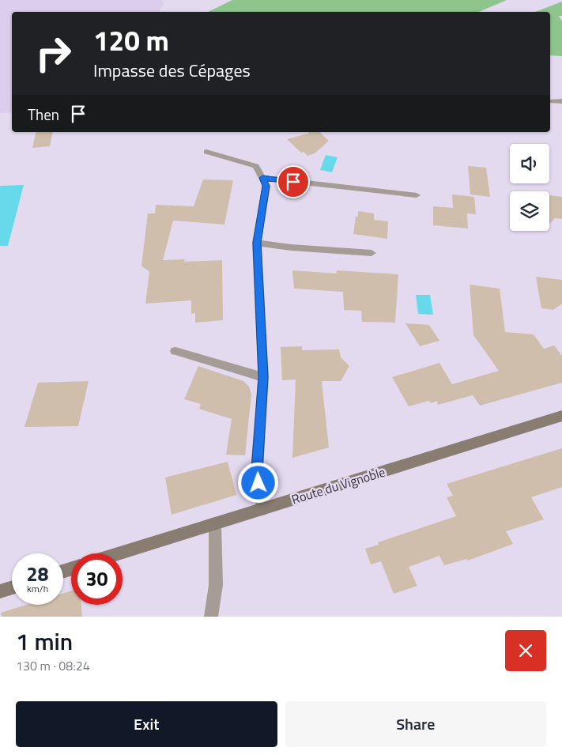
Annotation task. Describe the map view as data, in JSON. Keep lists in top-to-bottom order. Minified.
{"streets":{"street":["Route du Vignoble"]},"page":{"turn":["120 m","Impasse des Cépages"],"then":"Then","speed":"28 km/h","limit":"30","heading":["1 min","130 m · 08:24"],"buttons":["Exit","Share"]}}
